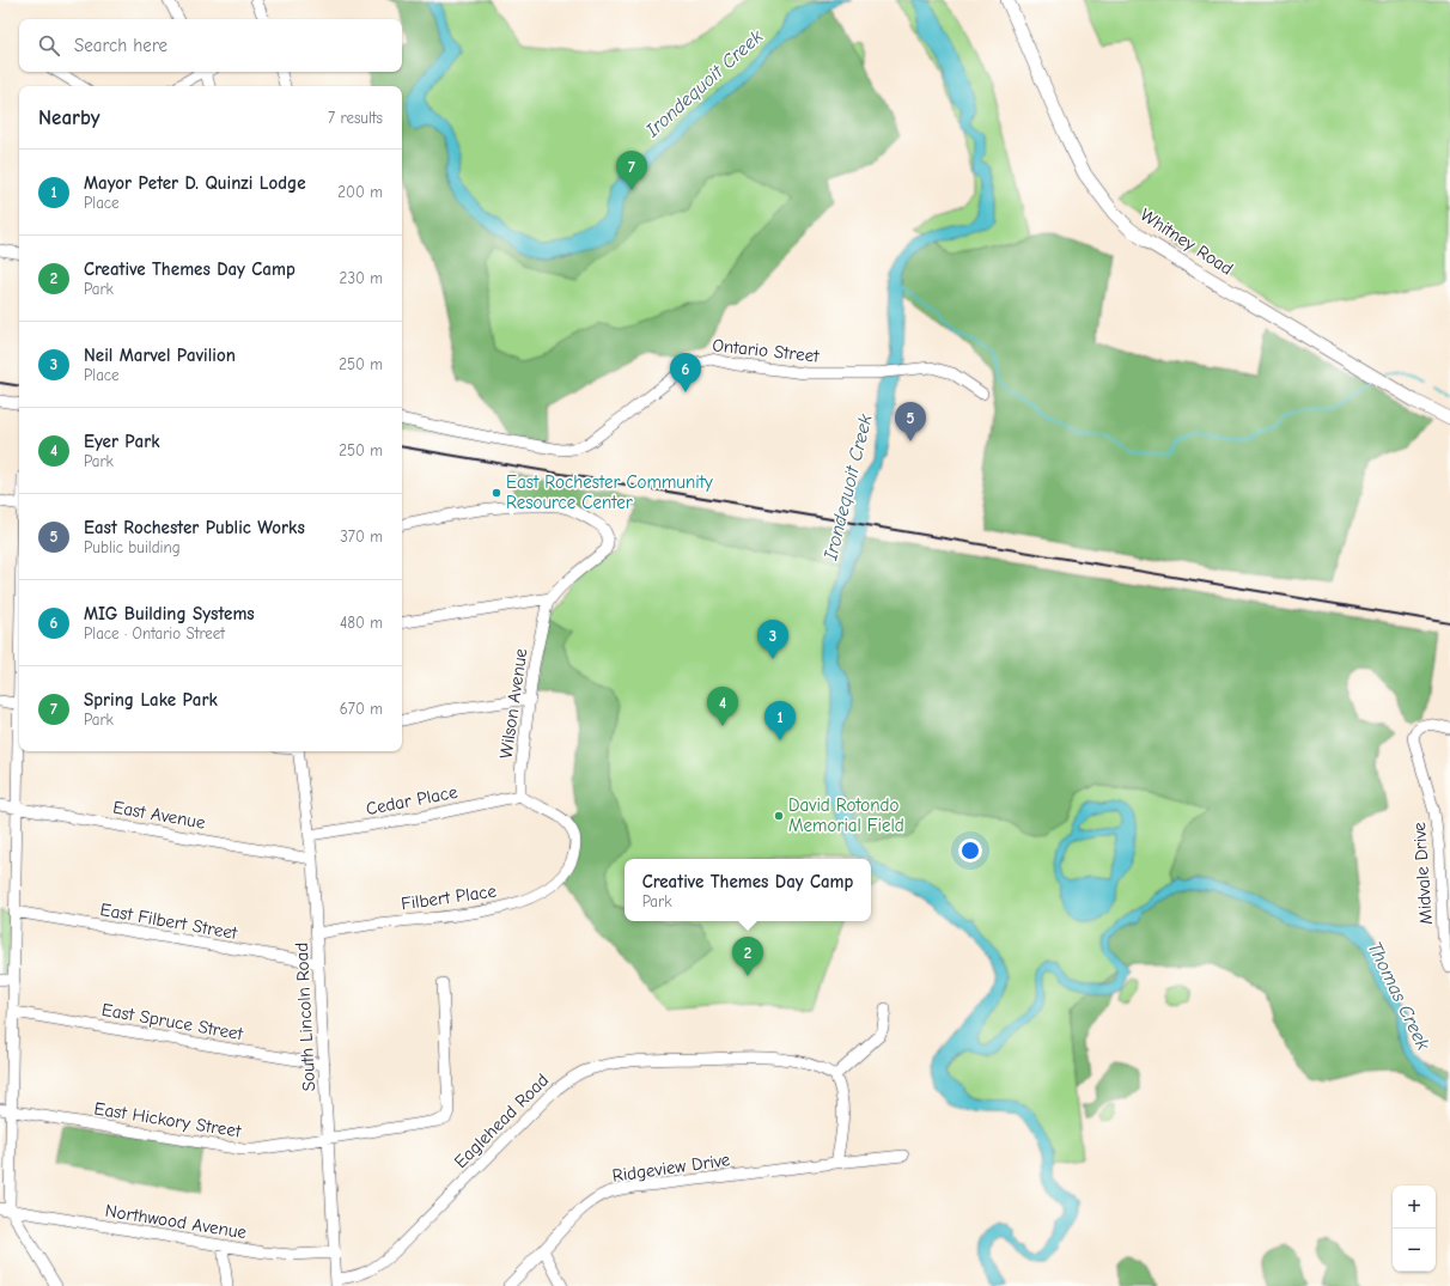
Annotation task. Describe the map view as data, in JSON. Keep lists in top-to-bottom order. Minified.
{"streets":{"main road":["Whitney Road"],"street":["Ontario Street","Wilson Avenue","Cedar Place","East Avenue","Midvale Drive","Filbert Place","East Filbert Street","South Lincoln Road","East Spruce Street","East Hickory Street","Eaglehead Road","Ridgeview Drive","Northwood Avenue"]},"crossings":[["Wilson Avenue","Cedar Place"],["Wilson Avenue","Filbert Place"],["Cedar Place","Filbert Place"],["Cedar Place","South Lincoln Road"],["East Avenue","South Lincoln Road"],["Filbert Place","South Lincoln Road"],["East Filbert Street","South Lincoln Road"],["South Lincoln Road","East Spruce Street"],["South Lincoln Road","East Hickory Street"],["South Lincoln Road","Eaglehead Road"],["South Lincoln Road","Northwood Avenue"]],"water":["Irondequoit Creek","Thomas Creek"],"places":["East Rochester Community Resource Center","David Rotondo Memorial Field"],"page":{"search":"Search here","heading":["Nearby","7 results"],"list":[{"mark":"1","name":"Mayor Peter D. Quinzi Lodge","note":"Place","value":"200 m"},{"mark":"2","name":"Creative Themes Day Camp","note":"Park","value":"230 m"},{"mark":"3","name":"Neil Marvel Pavilion","note":"Place","value":"250 m"},{"mark":"4","name":"Eyer Park","note":"Park","value":"250 m"},{"mark":"5","name":"East Rochester Public Works","note":"Public building","value":"370 m"},{"mark":"6","name":"MIG Building Systems","note":"Place · Ontario Street","value":"480 m"},{"mark":"7","name":"Spring Lake Park","note":"Park","value":"670 m"}],"pins":["7","6","5","3","4","1","2"],"popup":["Creative Themes Day Camp","Park"],"map_buttons":["+","−"]}}
